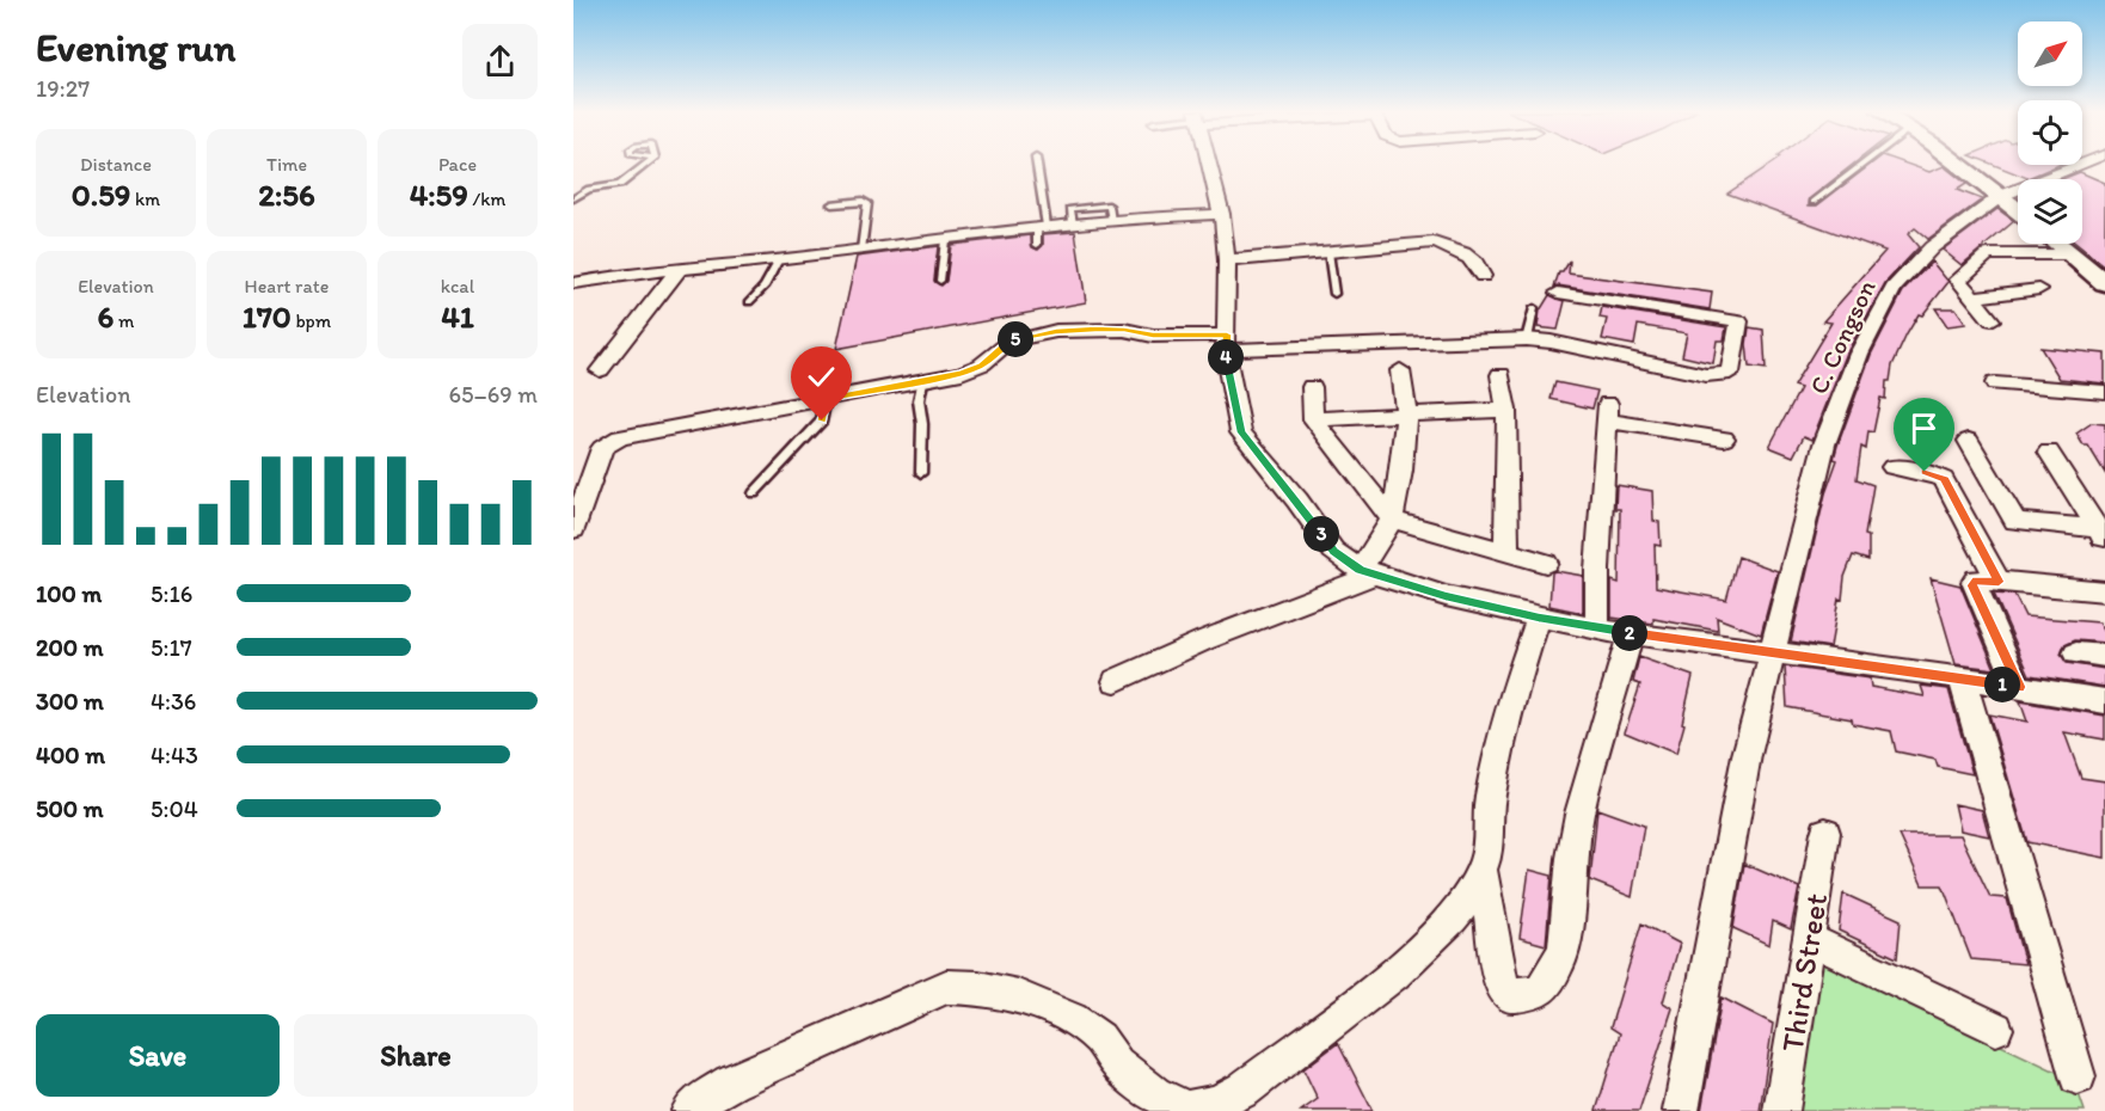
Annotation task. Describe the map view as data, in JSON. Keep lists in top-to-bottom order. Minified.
{"streets":{"street":["C. Congson","Third Street"]},"north":"top right","page":{"heading":["Evening run","19:27"],"stats":[["Distance","0.59 km"],["Time","2:56"],["Pace","4:59 /km"],["Elevation","6 m"],["Heart rate","170 bpm"],["kcal","41"]],"pins":["5","4","3","2","1"],"chart":["Elevation","65–69 m"],"list":[{"name":"100 m","note":"5:16"},{"name":"200 m","note":"5:17"},{"name":"300 m","note":"4:36"},{"name":"400 m","note":"4:43"},{"name":"500 m","note":"5:04"}],"buttons":["Save","Share"]}}
